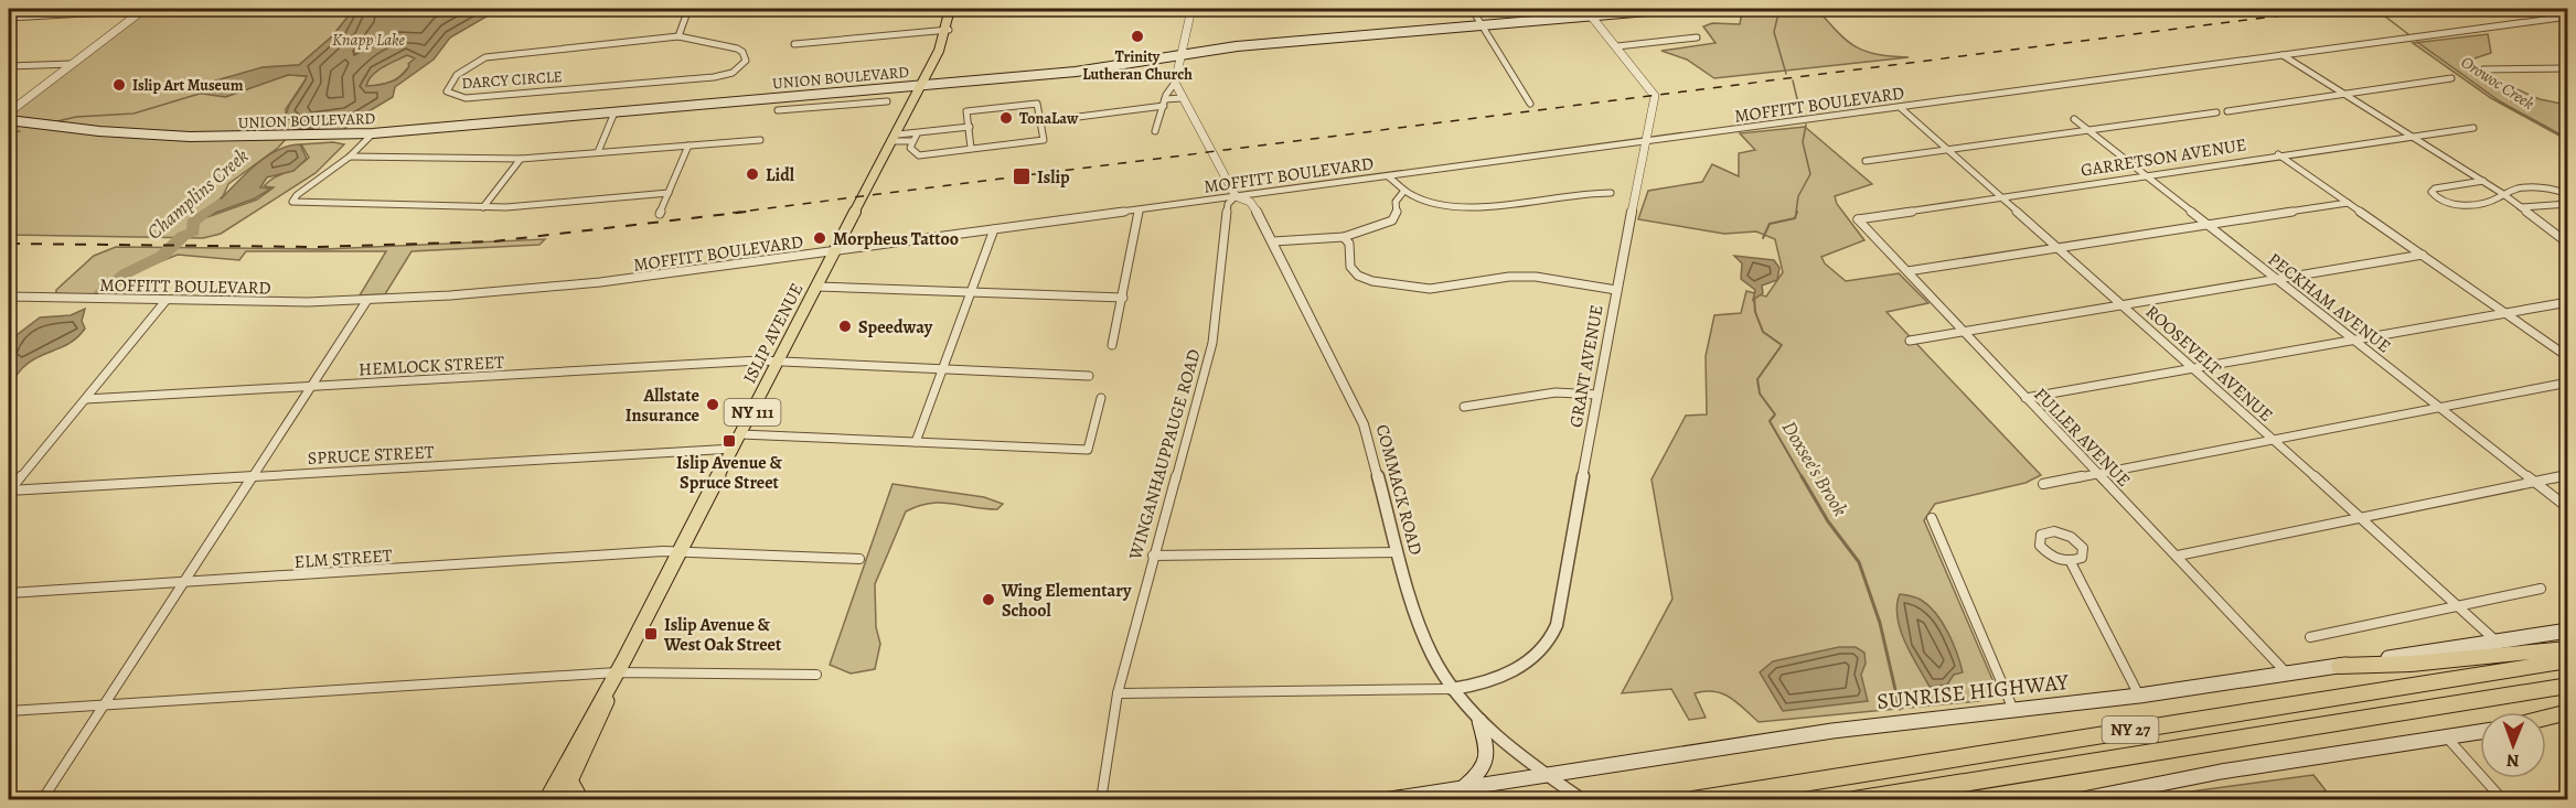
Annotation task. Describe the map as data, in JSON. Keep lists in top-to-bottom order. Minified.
{"streets":{"highway":["NY 27"],"main road":["UNION BOULEVARD","ISLIP AVENUE","NY 111","SUNRISE HIGHWAY"],"street":["DARCY CIRCLE","MOFFITT BOULEVARD","GARRETSON AVENUE","PECKHAM AVENUE","ROOSEVELT AVENUE","HEMLOCK STREET","GRANT AVENUE","FULLER AVENUE","SPRUCE STREET","WINGANHAUPPAUGE ROAD","COMMACK ROAD","ELM STREET"]},"crossings":[["UNION BOULEVARD","ISLIP AVENUE"],["UNION BOULEVARD","GRANT AVENUE"],["MOFFITT BOULEVARD","ISLIP AVENUE"],["MOFFITT BOULEVARD","ROOSEVELT AVENUE"],["MOFFITT BOULEVARD","GRANT AVENUE"],["MOFFITT BOULEVARD","WINGANHAUPPAUGE ROAD"],["MOFFITT BOULEVARD","COMMACK ROAD"],["GARRETSON AVENUE","PECKHAM AVENUE"],["GARRETSON AVENUE","ROOSEVELT AVENUE"],["GARRETSON AVENUE","FULLER AVENUE"],["ISLIP AVENUE","HEMLOCK STREET"],["ISLIP AVENUE","SPRUCE STREET"],["ISLIP AVENUE","ELM STREET"],["ROOSEVELT AVENUE","SUNRISE HIGHWAY"],["GRANT AVENUE","COMMACK ROAD"],["FULLER AVENUE","SUNRISE HIGHWAY"],["WINGANHAUPPAUGE ROAD","COMMACK ROAD"],["COMMACK ROAD","SUNRISE HIGHWAY"]],"water":["Knapp Lake","Orowoc Creek","Champlins Creek","Doxsee's Brook"],"places":{"other":["Trinity Lutheran Church","Islip Art Museum","TonaLaw","Lidl","Morpheus Tattoo","Speedway","Allstate Insurance","Wing Elementary School"],"transit":["Islip","Islip Avenue & Spruce Street","Islip Avenue & West Oak Street"]},"north":"bottom"}
